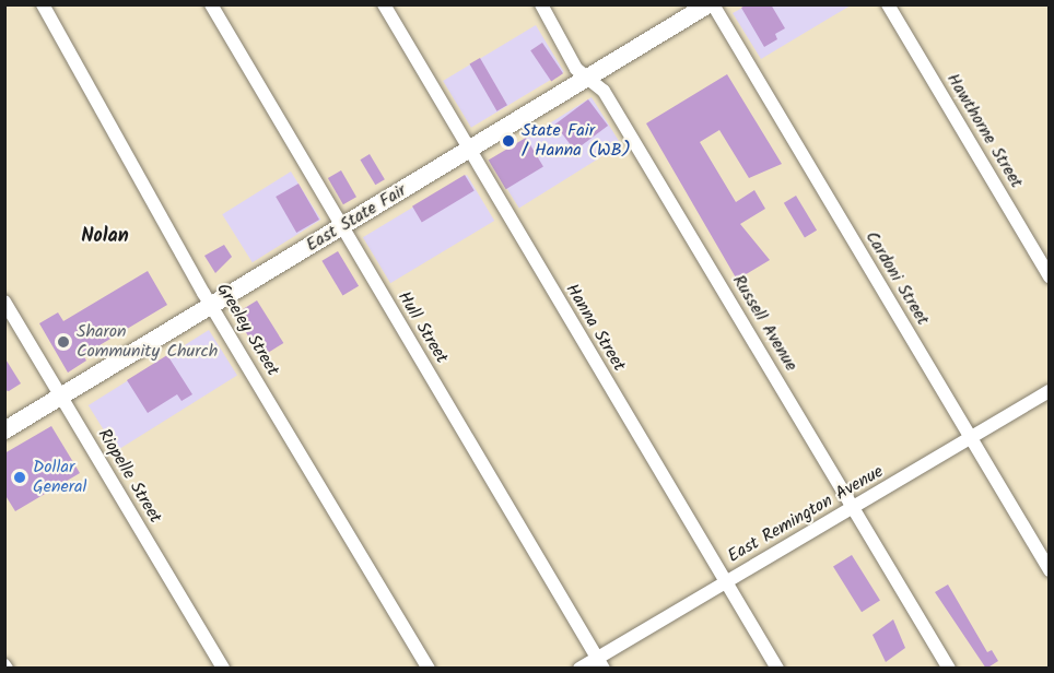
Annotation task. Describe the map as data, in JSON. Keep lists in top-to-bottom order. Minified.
{"streets":{"street":["Hawthorne Street","East State Fair","Cardoni Street","Russell Avenue","Hull Street","Hanna Street","Greeley Street","Riopelle Street","East Remington Avenue"]},"crossings":[["East State Fair","Cardoni Street"],["East State Fair","Russell Avenue"],["East State Fair","Hull Street"],["East State Fair","Hanna Street"],["East State Fair","Greeley Street"],["East State Fair","Riopelle Street"],["Cardoni Street","East Remington Avenue"],["Russell Avenue","East Remington Avenue"],["Hull Street","East Remington Avenue"],["Hanna Street","East Remington Avenue"]],"districts":["Nolan"],"places":["State Fair / Hanna (WB)","Sharon Community Church","Dollar General"]}
